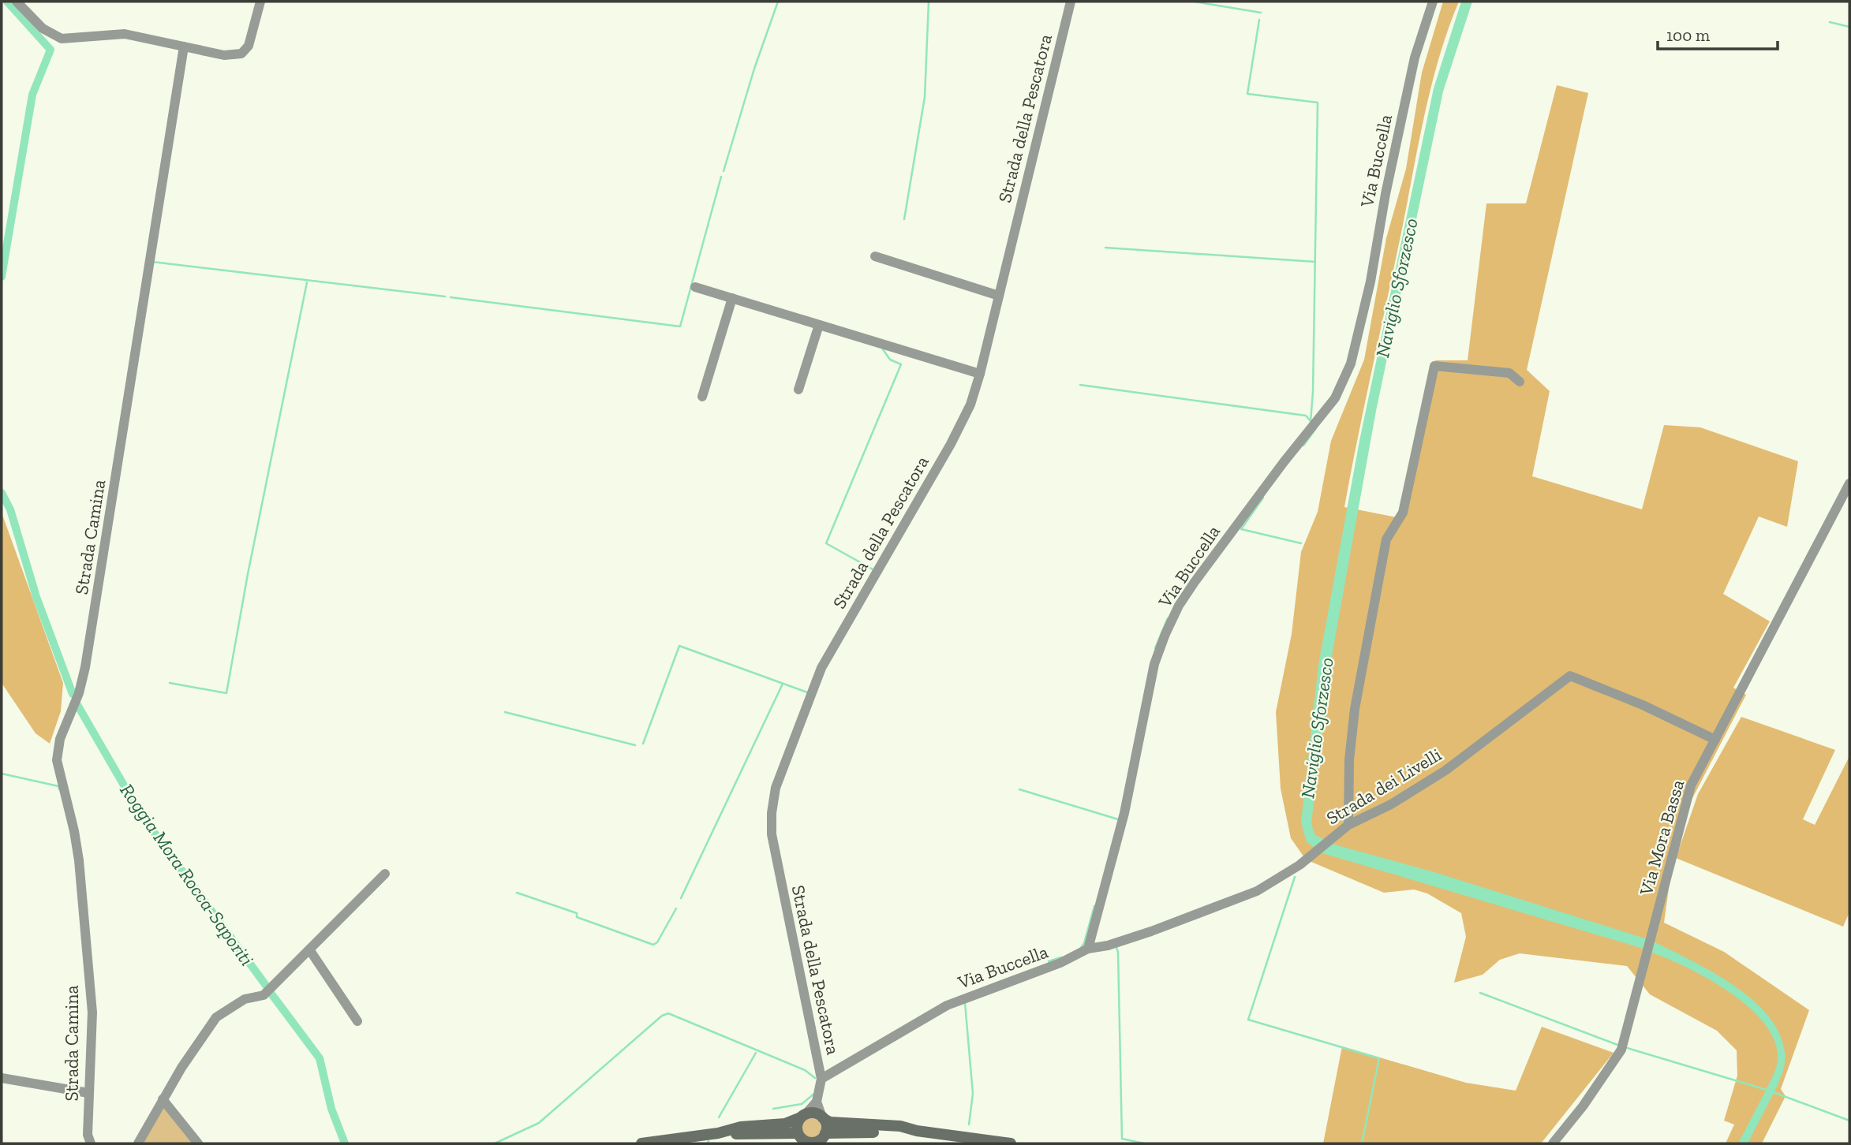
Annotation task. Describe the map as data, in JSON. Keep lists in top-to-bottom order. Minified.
{"streets":{"street":["Strada della Pescatora","Via Buccella","Strada Camina","Strada dei Livelli","Via Mora Bassa"]},"crossings":[["Strada della Pescatora","Via Buccella"],["Via Buccella","Strada dei Livelli"],["Strada dei Livelli","Via Mora Bassa"]],"water":["Naviglio Sforzesco","Roggia Mora Rocca-Saporiti"],"scale_bar":"100 m"}
